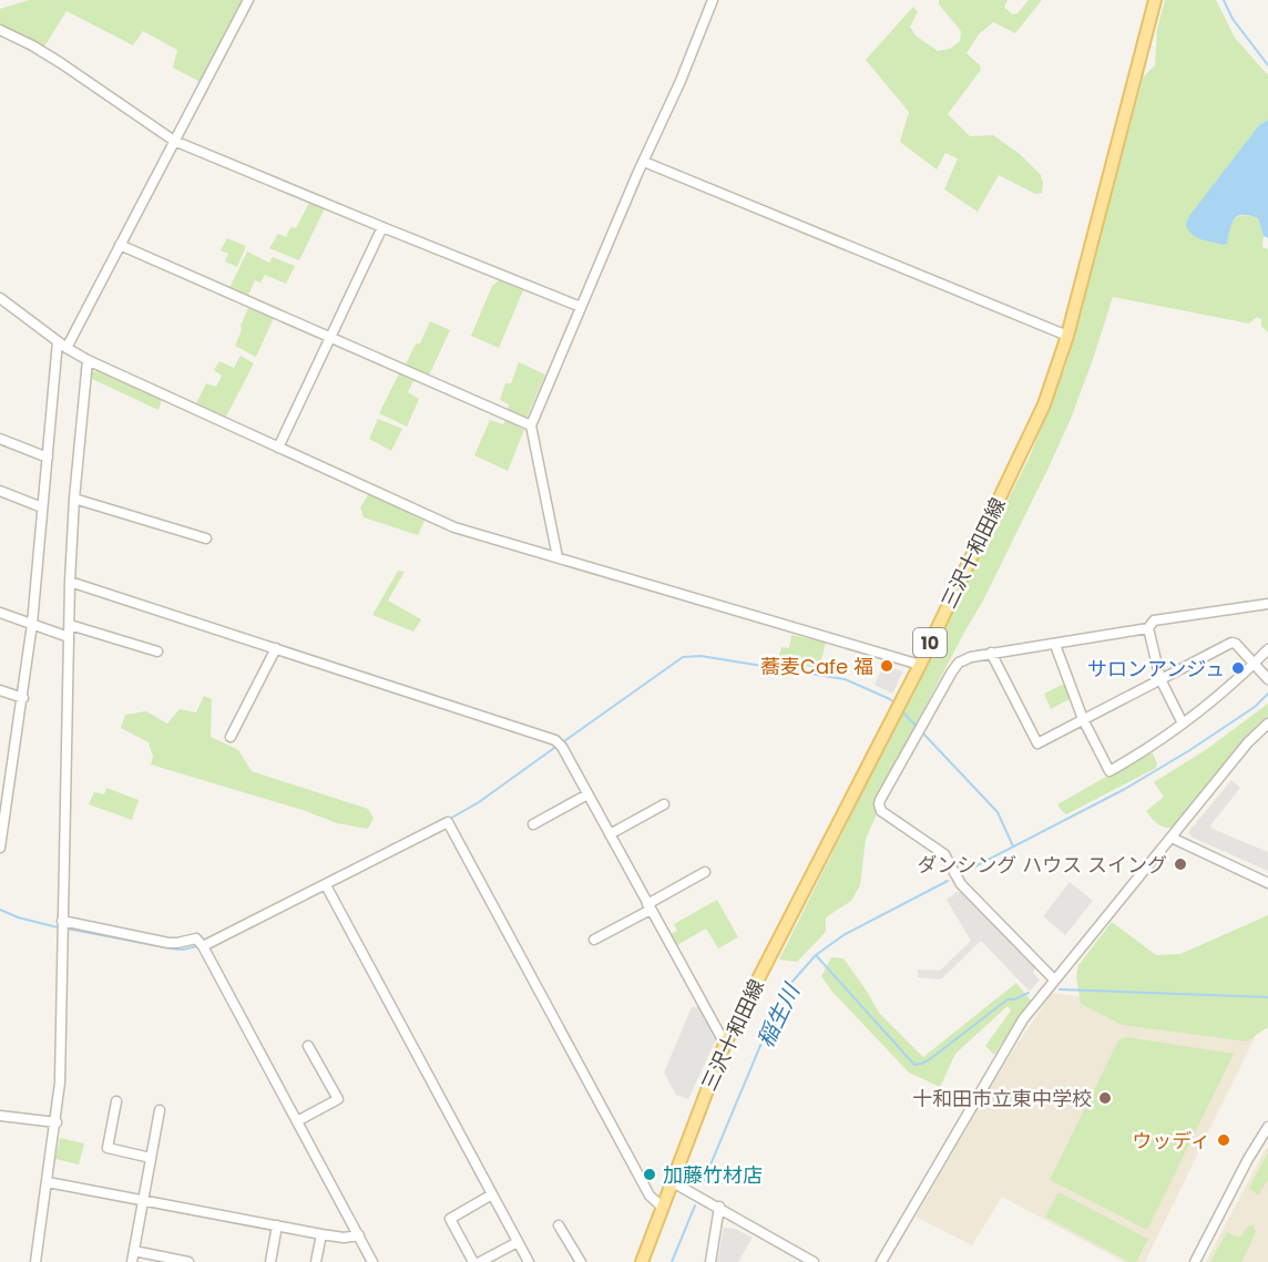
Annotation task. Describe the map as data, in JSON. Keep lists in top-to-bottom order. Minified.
{"streets":{"main road":["三沢十和田線","10"]},"water":["稲生川"],"places":["蕎麦Cafe 福","サロンアンジュ","ダンシング ハウス スイング","十和田市立東中学校","ウッディ","加藤竹材店"]}
